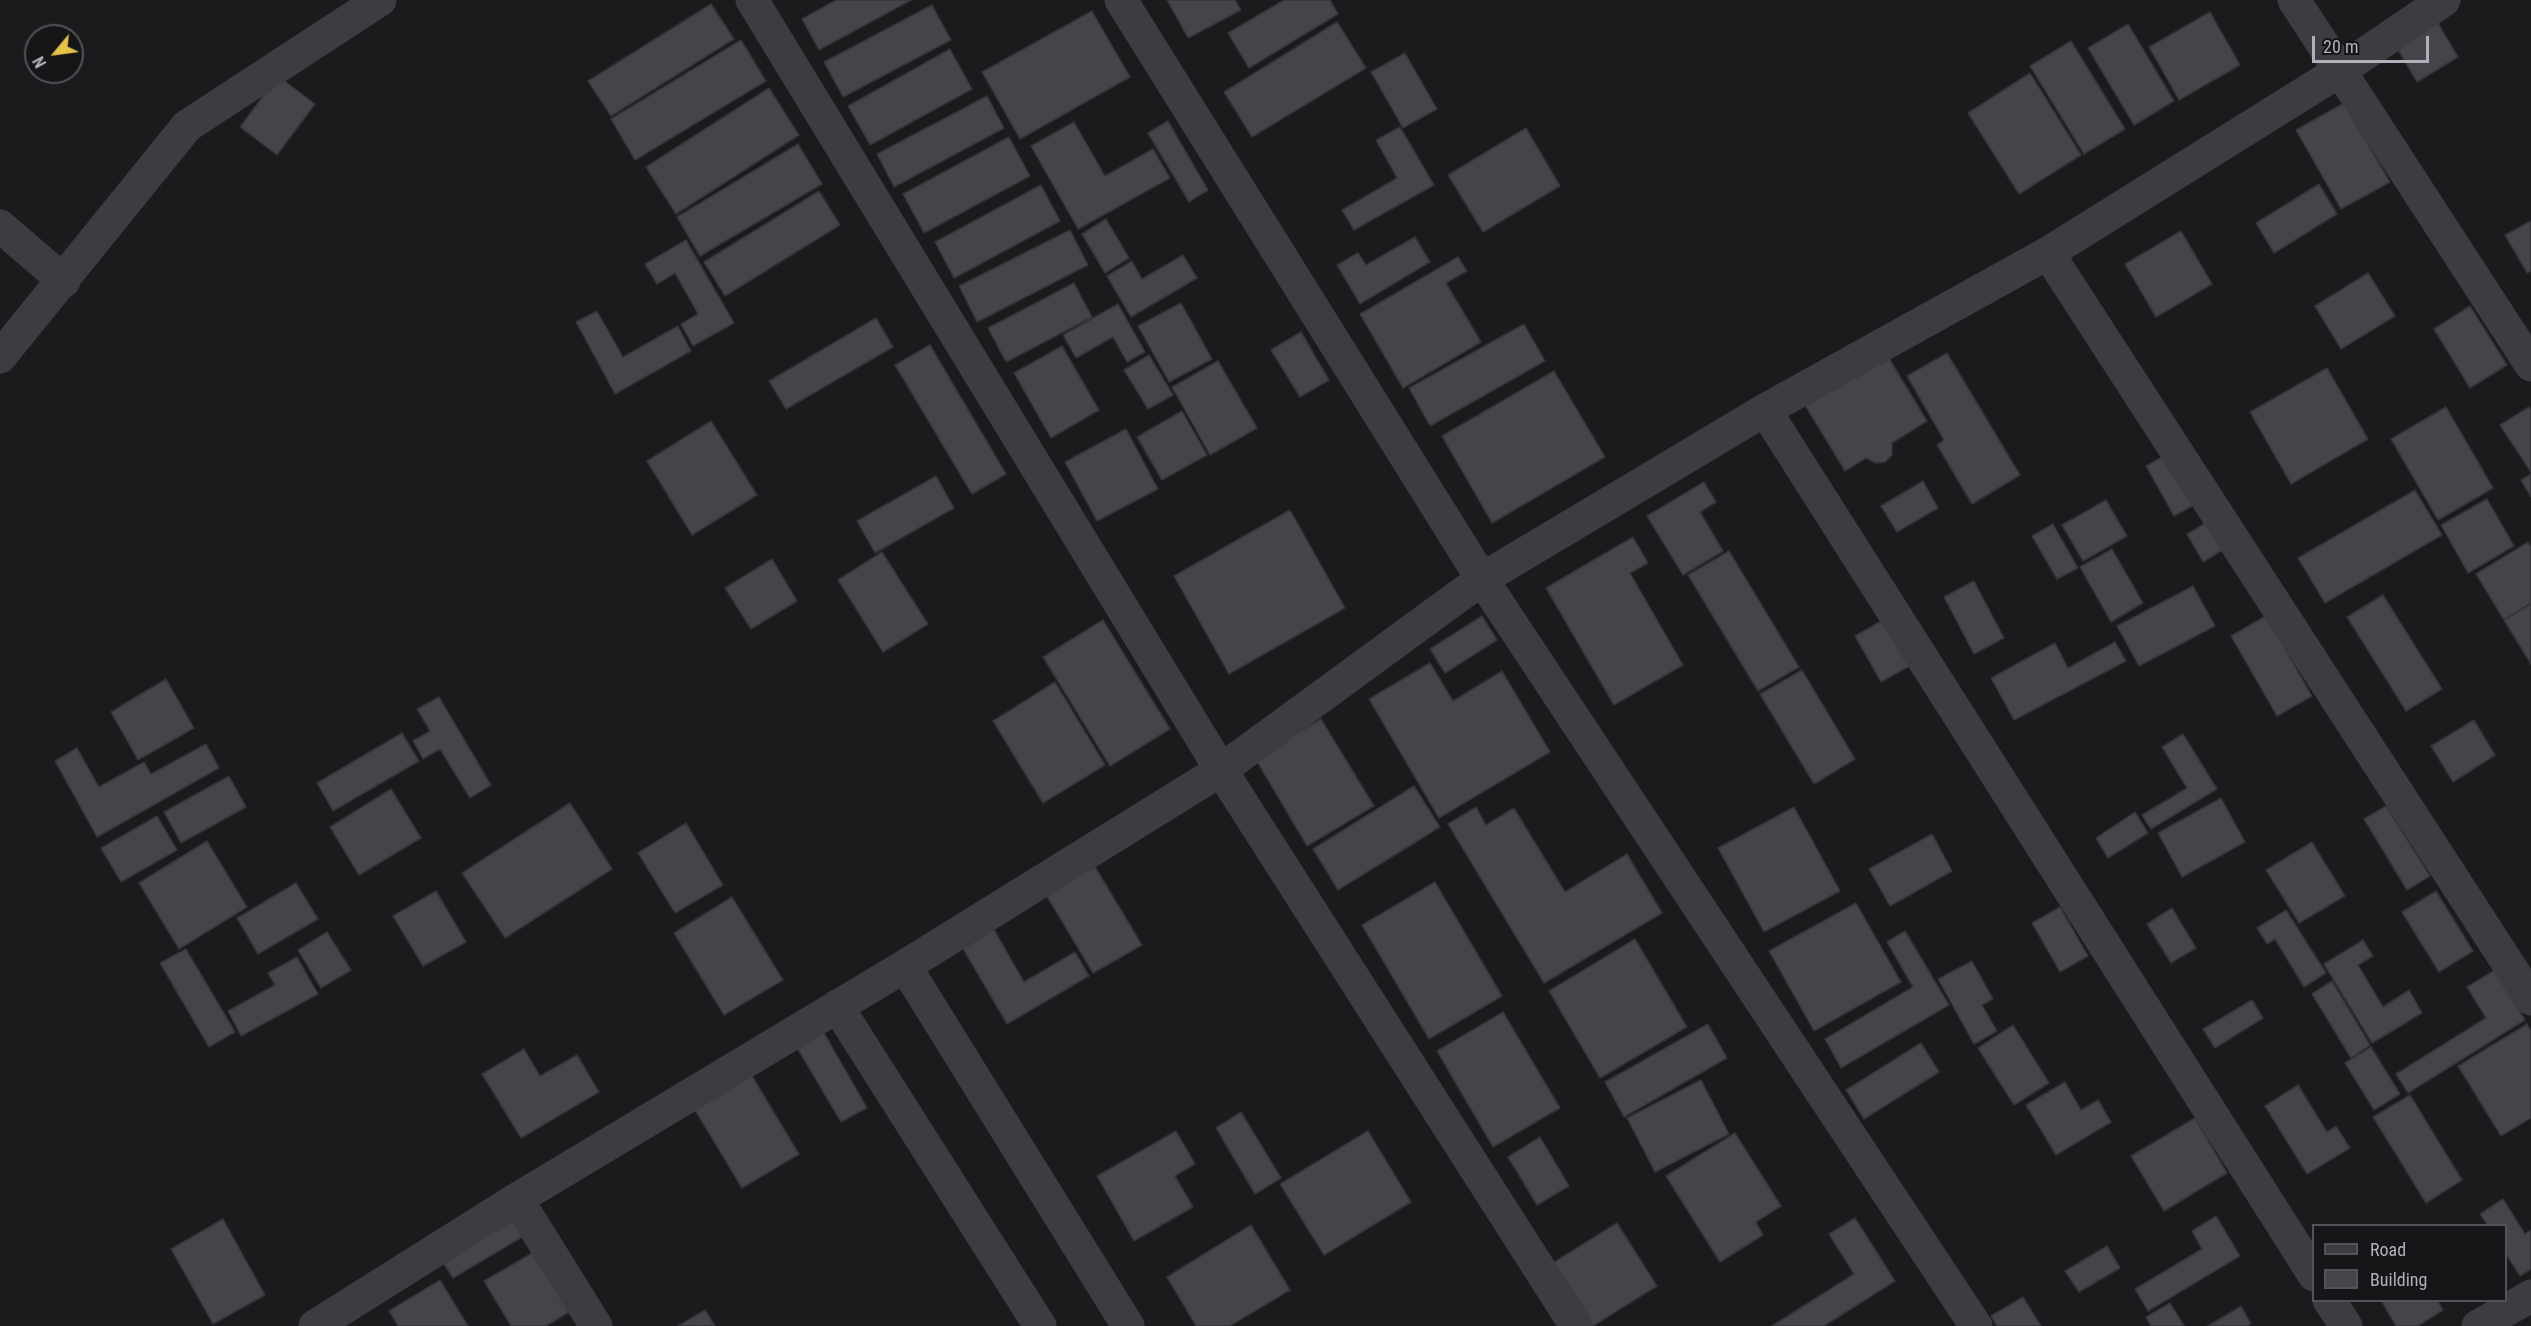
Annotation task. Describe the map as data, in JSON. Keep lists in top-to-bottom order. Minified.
{"legend":["Road","Building"],"scale_bar":"20 m","north":"bottom left"}
